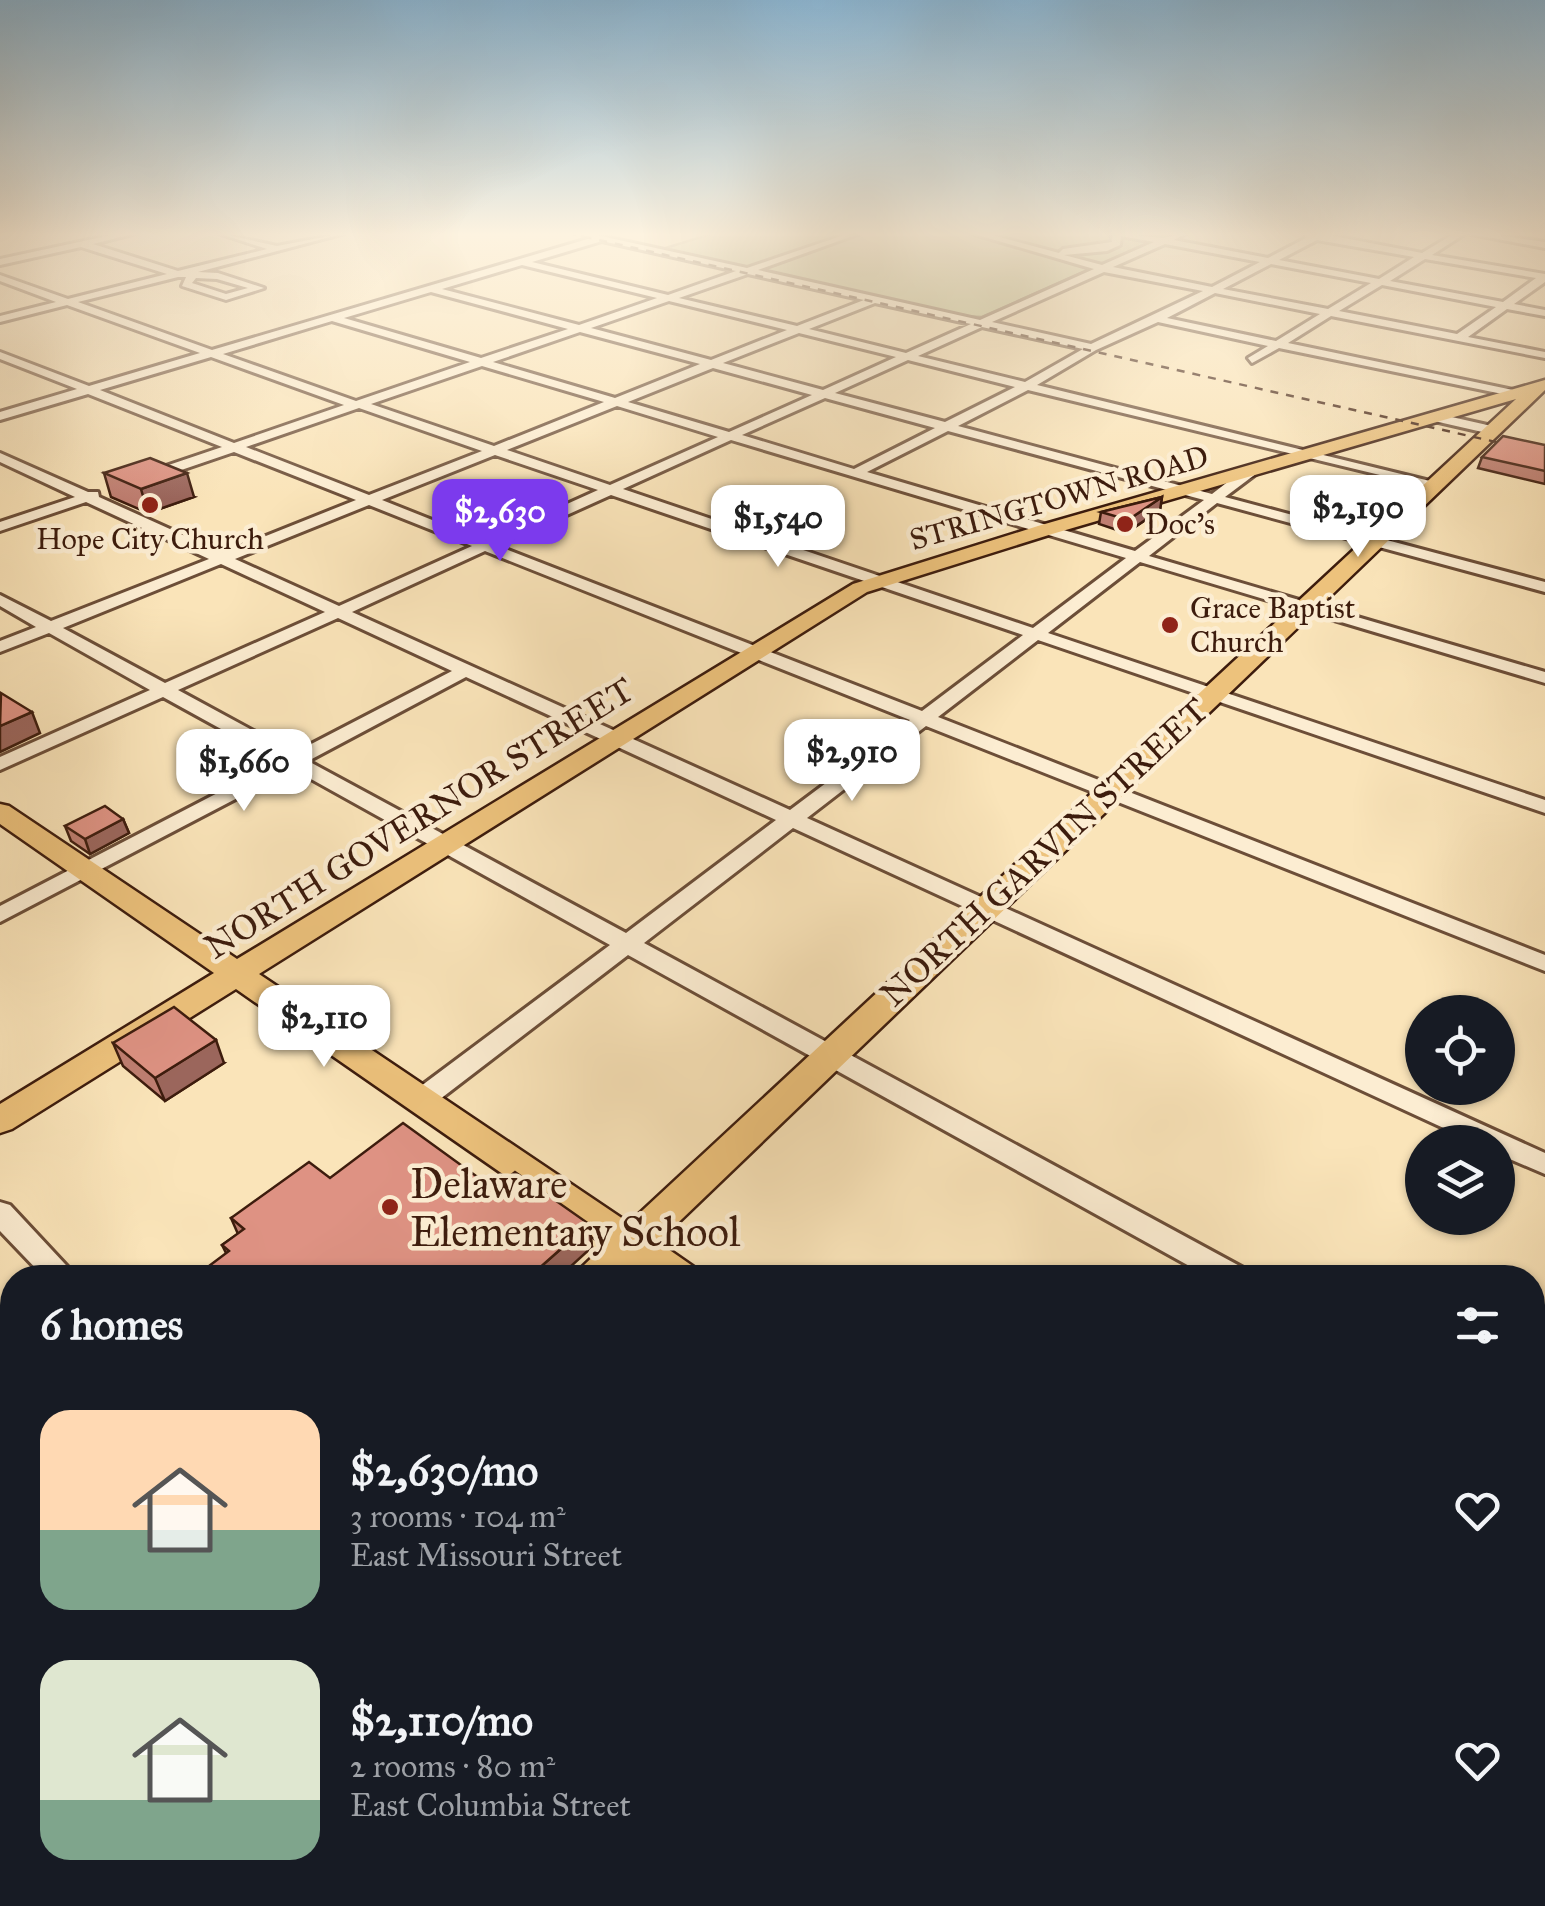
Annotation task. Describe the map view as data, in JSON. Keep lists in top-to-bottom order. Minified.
{"streets":{"main road":["STRINGTOWN ROAD","NORTH GOVERNOR STREET","NORTH GARVIN STREET"]},"crossings":[["STRINGTOWN ROAD","NORTH GOVERNOR STREET"],["STRINGTOWN ROAD","NORTH GARVIN STREET"]],"places":["Hope City Church","Doc's","Grace Baptist Church","Delaware Elementary School"],"page":{"price":["$2,190","$2,630","$1,540","$2,910","$1,660","$2,110"],"heading":"6 homes","list":[{"name":"$2,630/mo","note":"3 rooms · 104 m² · East Missouri Street"},{"name":"$2,110/mo","note":"2 rooms · 80 m² · East Columbia Street"}]}}
